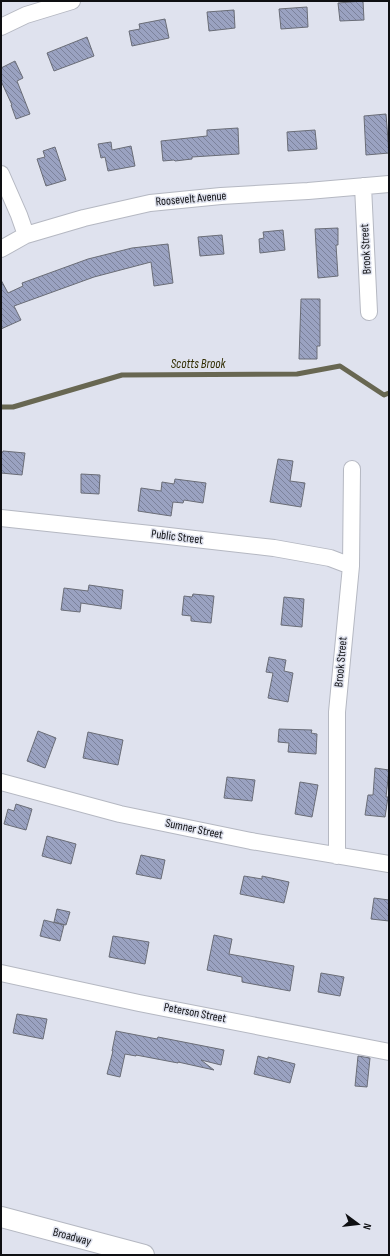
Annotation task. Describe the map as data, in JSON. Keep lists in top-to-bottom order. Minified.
{"streets":{"street":["Roosevelt Avenue","Brook Street","Public Street","Sumner Street","Peterson Street","Broadway"]},"crossings":[["Roosevelt Avenue","Brook Street"],["Brook Street","Public Street"],["Brook Street","Sumner Street"]],"water":["Scotts Brook"],"north":"right"}
